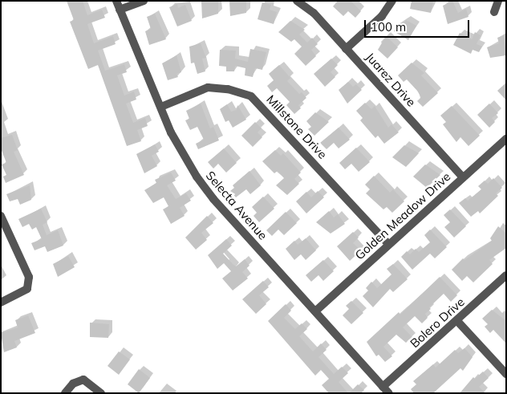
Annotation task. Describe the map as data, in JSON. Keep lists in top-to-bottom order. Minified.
{"streets":{"street":["Juarez Drive","Millstone Drive","Selecta Avenue","Golden Meadow Drive","Bolero Drive"]},"crossings":[["Juarez Drive","Golden Meadow Drive"],["Millstone Drive","Selecta Avenue"],["Millstone Drive","Golden Meadow Drive"],["Selecta Avenue","Golden Meadow Drive"],["Selecta Avenue","Bolero Drive"]],"scale_bar":"100 m"}
